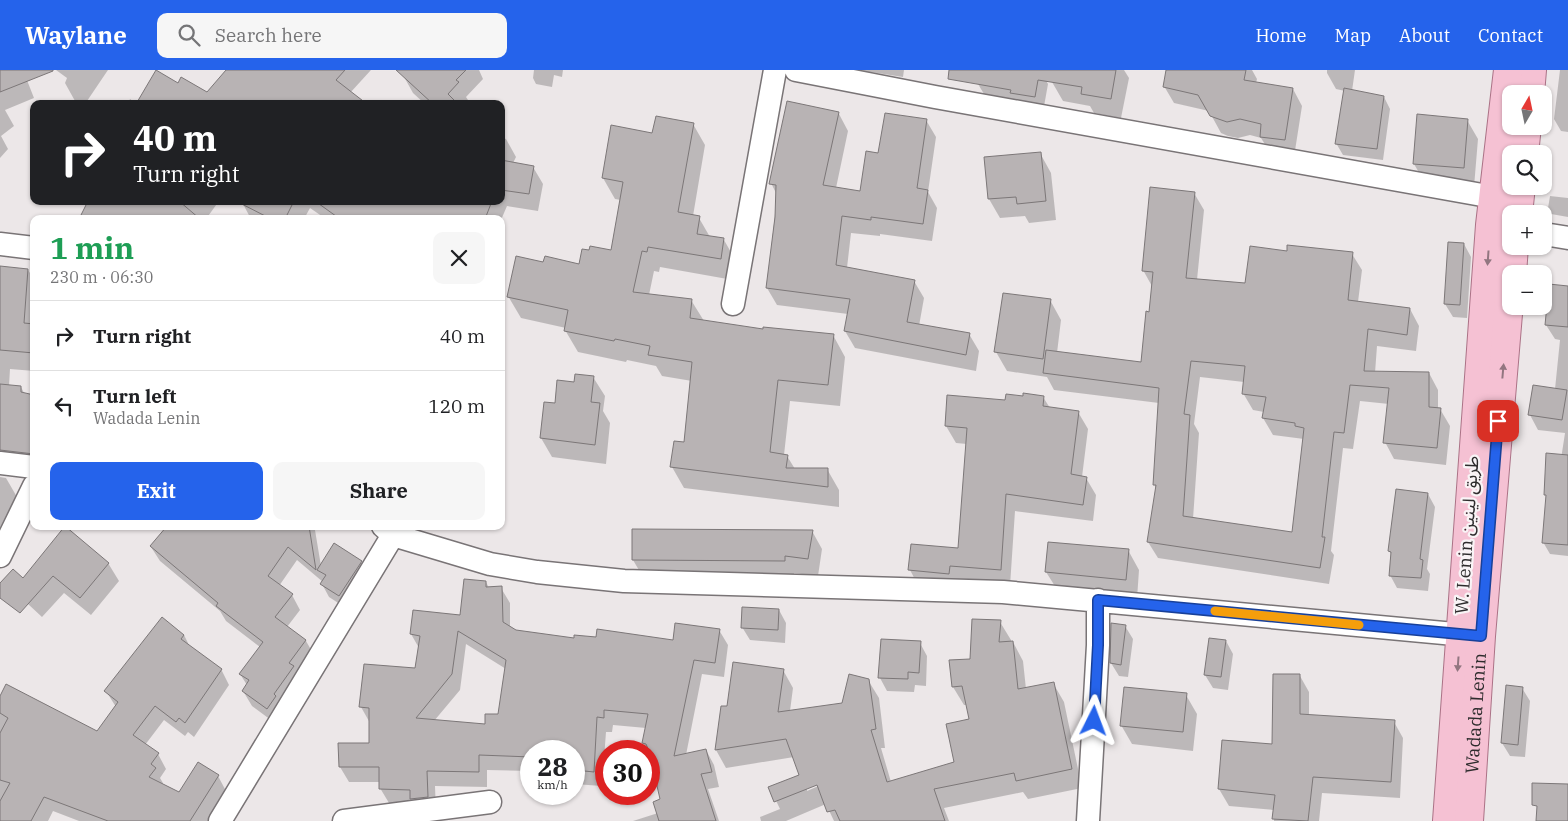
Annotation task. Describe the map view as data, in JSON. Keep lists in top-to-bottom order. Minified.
{"streets":{"main road":["W. Lenin طريق لينين","Wadada Lenin"]},"crossings":[["W. Lenin طريق لينين","Wadada Lenin"]],"one_way":["W. Lenin طريق لينين"],"north":"top","page":{"header":"Waylane","search":"Search here","nav":["Home","Map","About","Contact"],"map_buttons":["+","−"],"turn":["40 m","Turn right"],"heading":["1 min","230 m · 06:30"],"list":[{"name":"Turn right","value":"40 m"},{"name":"Turn left","note":"Wadada Lenin","value":"120 m"}],"buttons":["Exit","Share"],"speed":"28 km/h","limit":"30"}}
